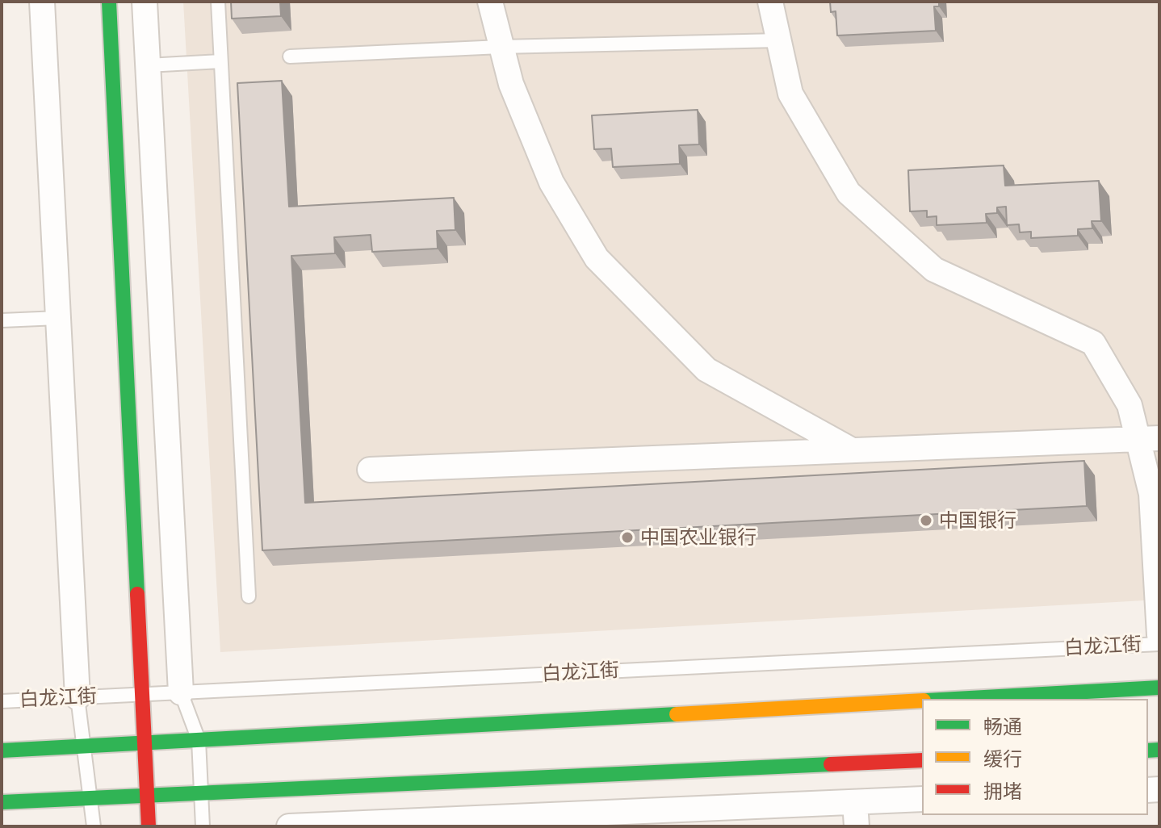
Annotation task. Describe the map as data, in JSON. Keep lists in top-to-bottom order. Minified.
{"streets":{"lane":["白龙江街"]},"places":["中国银行","中国农业银行"],"legend":["畅通","缓行","拥堵"]}
